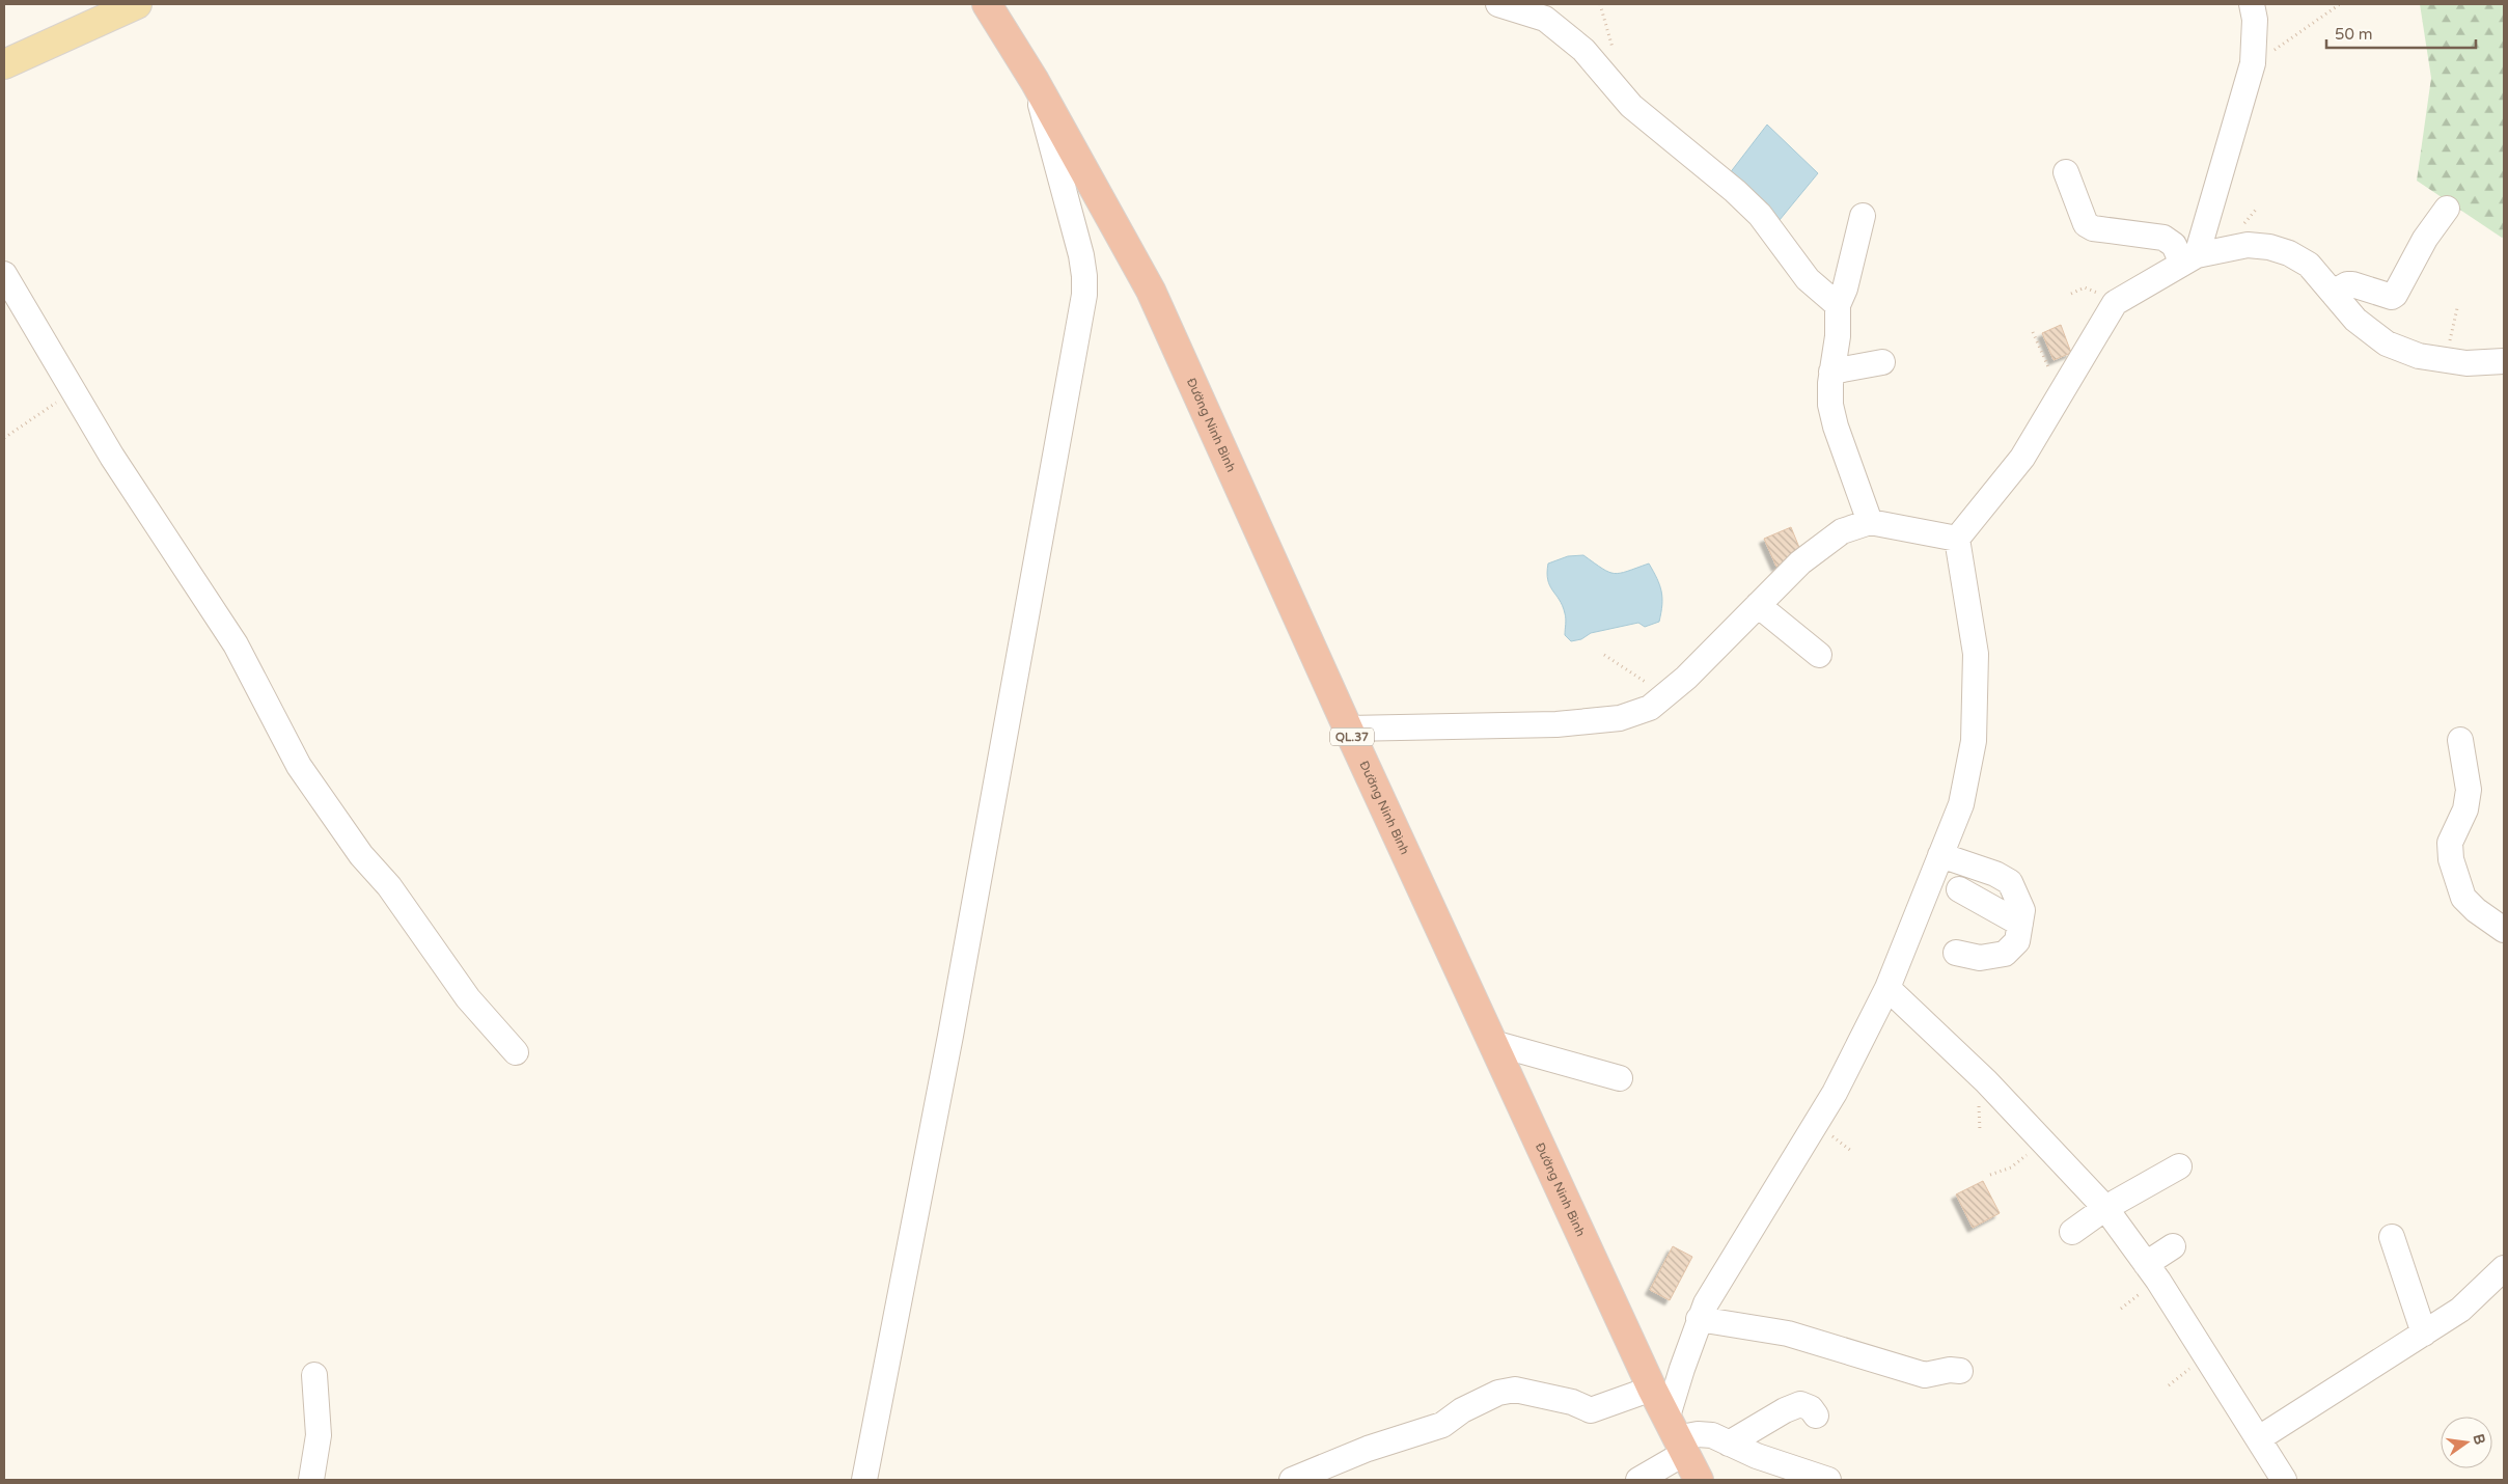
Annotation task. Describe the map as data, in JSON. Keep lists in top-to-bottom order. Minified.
{"streets":{"highway":["Đường Ninh Bình","QL.37"]},"scale_bar":"50 m","north":"right"}
